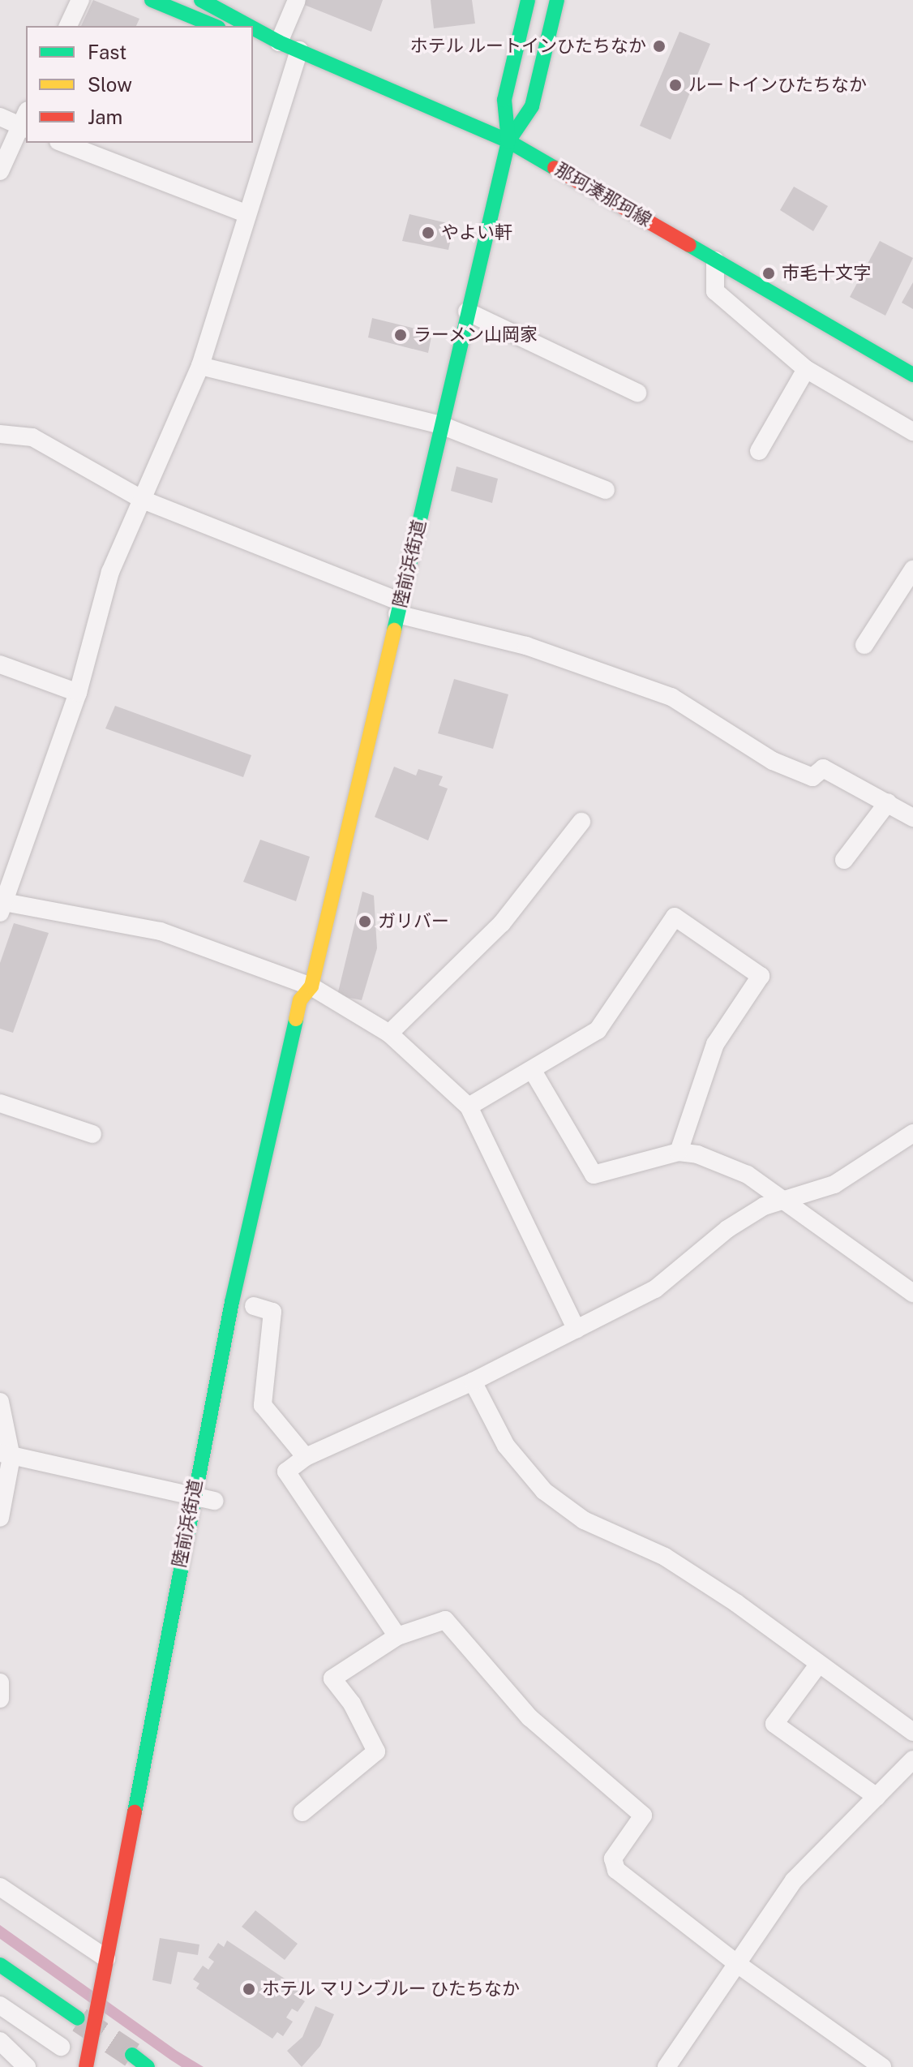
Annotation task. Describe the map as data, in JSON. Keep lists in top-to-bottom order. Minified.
{"streets":{"main road":["那珂湊那珂線","陸前浜街道"]},"crossings":[["那珂湊那珂線","陸前浜街道"]],"places":["ホテル ルートインひたちなか","ルートインひたちなか","やよい軒","市毛十文字","ラーメン山岡家","ガリバー","ホテル マリンブルー ひたちなか"],"legend":["Fast","Slow","Jam"]}
